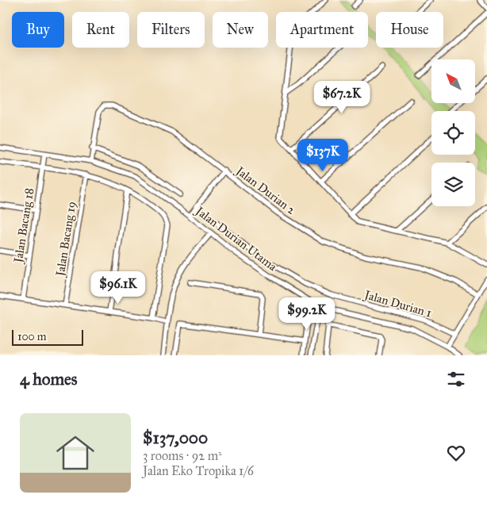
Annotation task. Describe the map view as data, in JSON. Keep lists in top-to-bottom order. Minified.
{"streets":{"street":["Jalan Durian 2","Jalan Bacang 18","Jalan Bacang 19","Jalan Durian Utama","Jalan Durian 1"]},"crossings":[["Jalan Durian 2","Jalan Durian Utama"],["Jalan Bacang 18","Jalan Durian Utama"]],"scale_bar":"100 m","north":"top left","page":{"chip":["Buy","Rent","Filters","New","Apartment","House"],"price":["$67.2K","$137K","$96.1K","$99.2K"],"scale":"100 m","heading":"4 homes","list":[{"name":"$137,000","note":"3 rooms · 92 m² · Jalan Eko Tropika 1/6"}]}}
